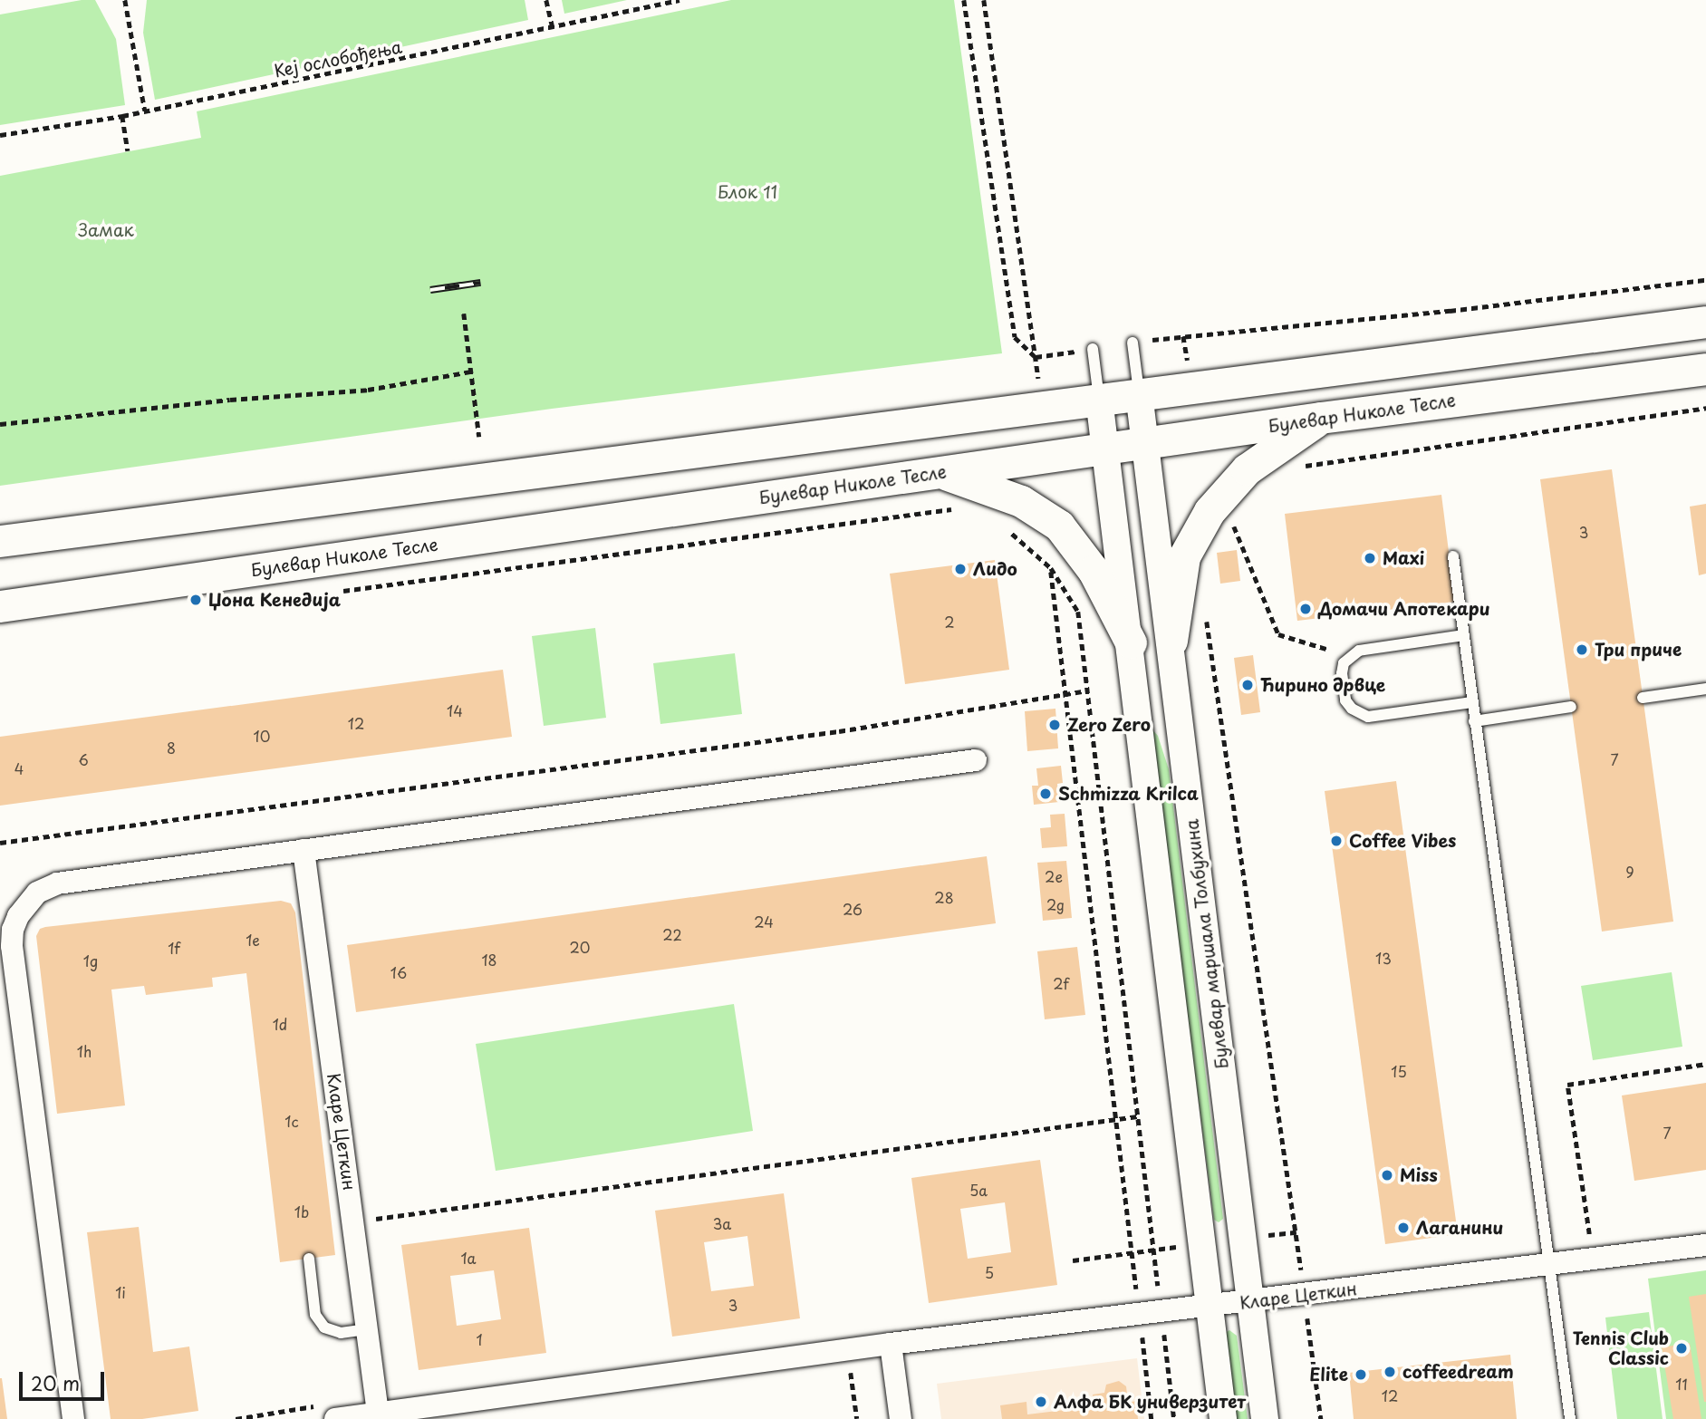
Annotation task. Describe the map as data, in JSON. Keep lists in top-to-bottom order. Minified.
{"streets":{"main road":["Булевар Николе Тесле"],"street":["Булевар маршала Толбухина","Кларе Цеткин"],"path":["Кеј ослобођења"]},"crossings":[["Булевар Николе Тесле","Булевар маршала Толбухина"],["Булевар маршала Толбухина","Кларе Цеткин"]],"parks":["Блок 11","Замак"],"places":["Maxi","Лидо","Џона Кенедија","Домачи Апотекари","Три приче","Ћирино дрвце","Zero Zero","Schmizza Krilca","Coffee Vibes","Miss","Лаганини","Tennis Club Classic","coffeedream","Elite","Алфа БК универзитет"],"house_numbers":["3","2","14","12","10","8","6","7","4","9","2e","28","2g","26","24","22","1e","20","1f","13","18","1g","16","2f","1d","1h","15","1c","7","5a","1b","3a","1a","5","1i","3","1","11","12"],"scale_bar":"20 m"}
